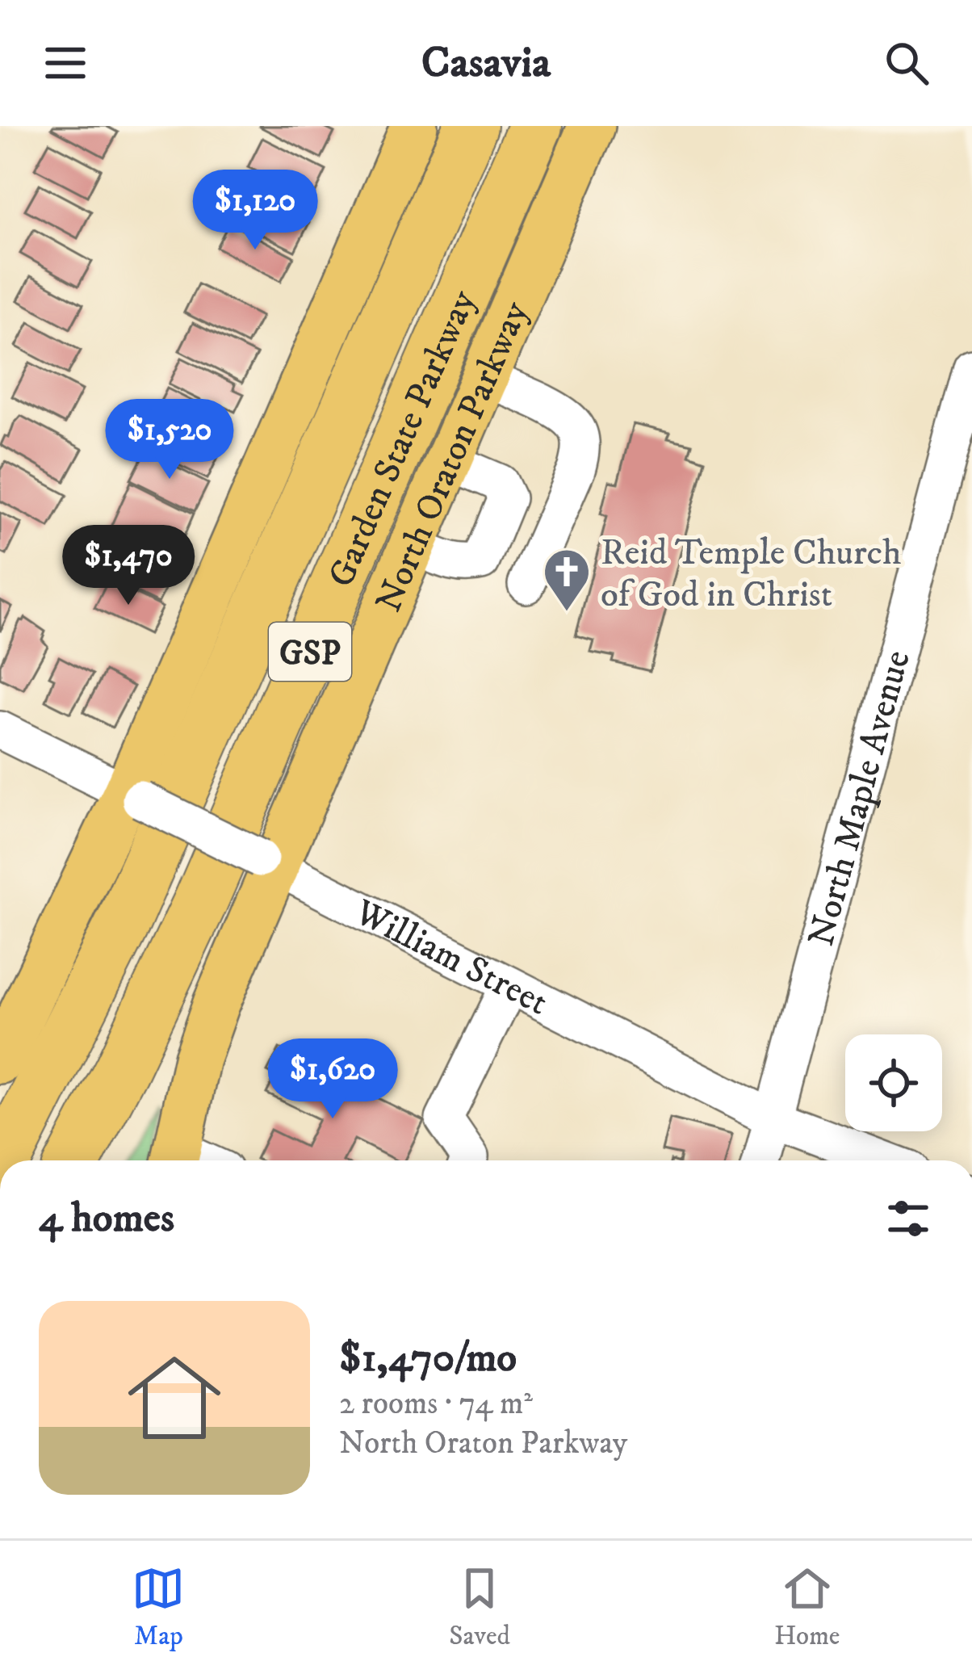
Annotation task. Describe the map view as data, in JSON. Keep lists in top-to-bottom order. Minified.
{"streets":{"highway":["Garden State Parkway","GSP"],"main road":["North Oraton Parkway"],"street":["North Maple Avenue","William Street"]},"crossings":[["North Oraton Parkway","William Street"],["North Maple Avenue","William Street"]],"places":{"church":["Reid Temple Church of God in Christ"]},"page":{"header":"Casavia","price":["$1,120","$1,520","$1,470","$1,620"],"heading":"4 homes","list":[{"name":"$1,470/mo","note":"2 rooms · 74 m² · North Oraton Parkway"}],"tabs":["Map","Saved","Home"]}}
